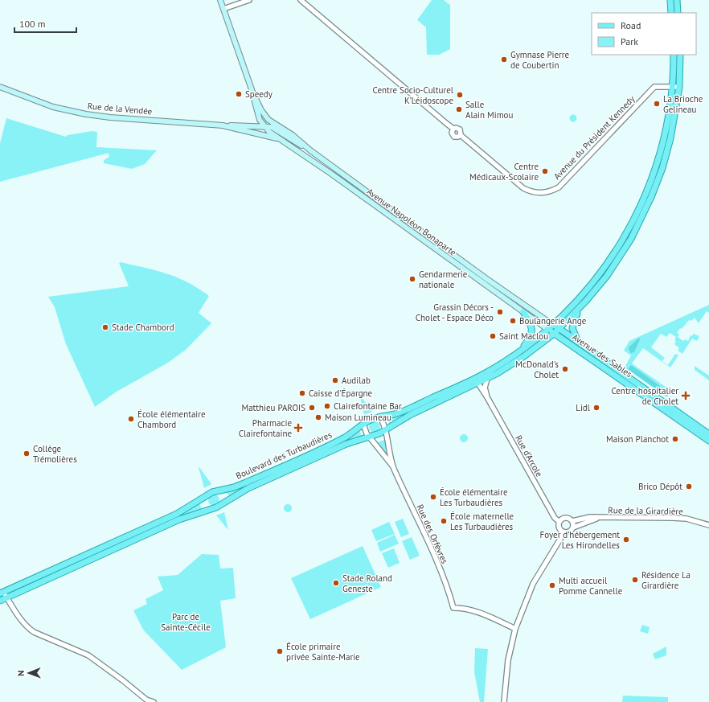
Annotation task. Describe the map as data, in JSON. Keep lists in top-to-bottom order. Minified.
{"streets":{"main road":["Rue de la Vendée","Avenue Napoléon Bonaparte","Avenue des Sables","Boulevard des Turbaudières"],"street":["Avenue du Président Kennedy","Rue d’Arcole","Rue de la Girardière","Rue des Orfèvres"]},"crossings":[["Rue de la Vendée","Avenue Napoléon Bonaparte"],["Avenue du Président Kennedy","Boulevard des Turbaudières"],["Avenue Napoléon Bonaparte","Avenue des Sables"],["Avenue Napoléon Bonaparte","Boulevard des Turbaudières"],["Avenue des Sables","Boulevard des Turbaudières"],["Boulevard des Turbaudières","Rue d’Arcole"],["Boulevard des Turbaudières","Rue des Orfèvres"],["Rue d’Arcole","Rue de la Girardière"]],"parks":["Parc de Sainte-Cécile"],"places":{"other":["Gymnase Pierre de Coubertin","Speedy","Centre Socio-Culturel K’Léidoscope","La Brioche Gelineau","Salle Alain Mimou","Centre Médicaux-Scolaire","Gendarmerie nationale","Grassin Décors - Cholet - Espace Déco","Boulangerie Ange","Stade Chambord","Saint Maclou","McDonald's Cholet","Audilab","Caisse d'Épargne","Clairefontaine Bar","Matthieu PAROIS","Lidl","Maison Lumineau","École élémentaire Chambord","Maison Planchot","Collège Trémolières","Brico Dépôt","École élémentaire Les Turbaudières","École maternelle Les Turbaudières","Foyer d’hébergement Les Hirondelles","Résidence La Girardière","Stade Roland Geneste","Multi accueil Pomme Cannelle","École primaire privée Sainte-Marie"],"health":["Centre hospitalier de Cholet","Pharmacie Clairefontaine"]},"legend":["Road","Park"],"scale_bar":"100 m","north":"left"}
